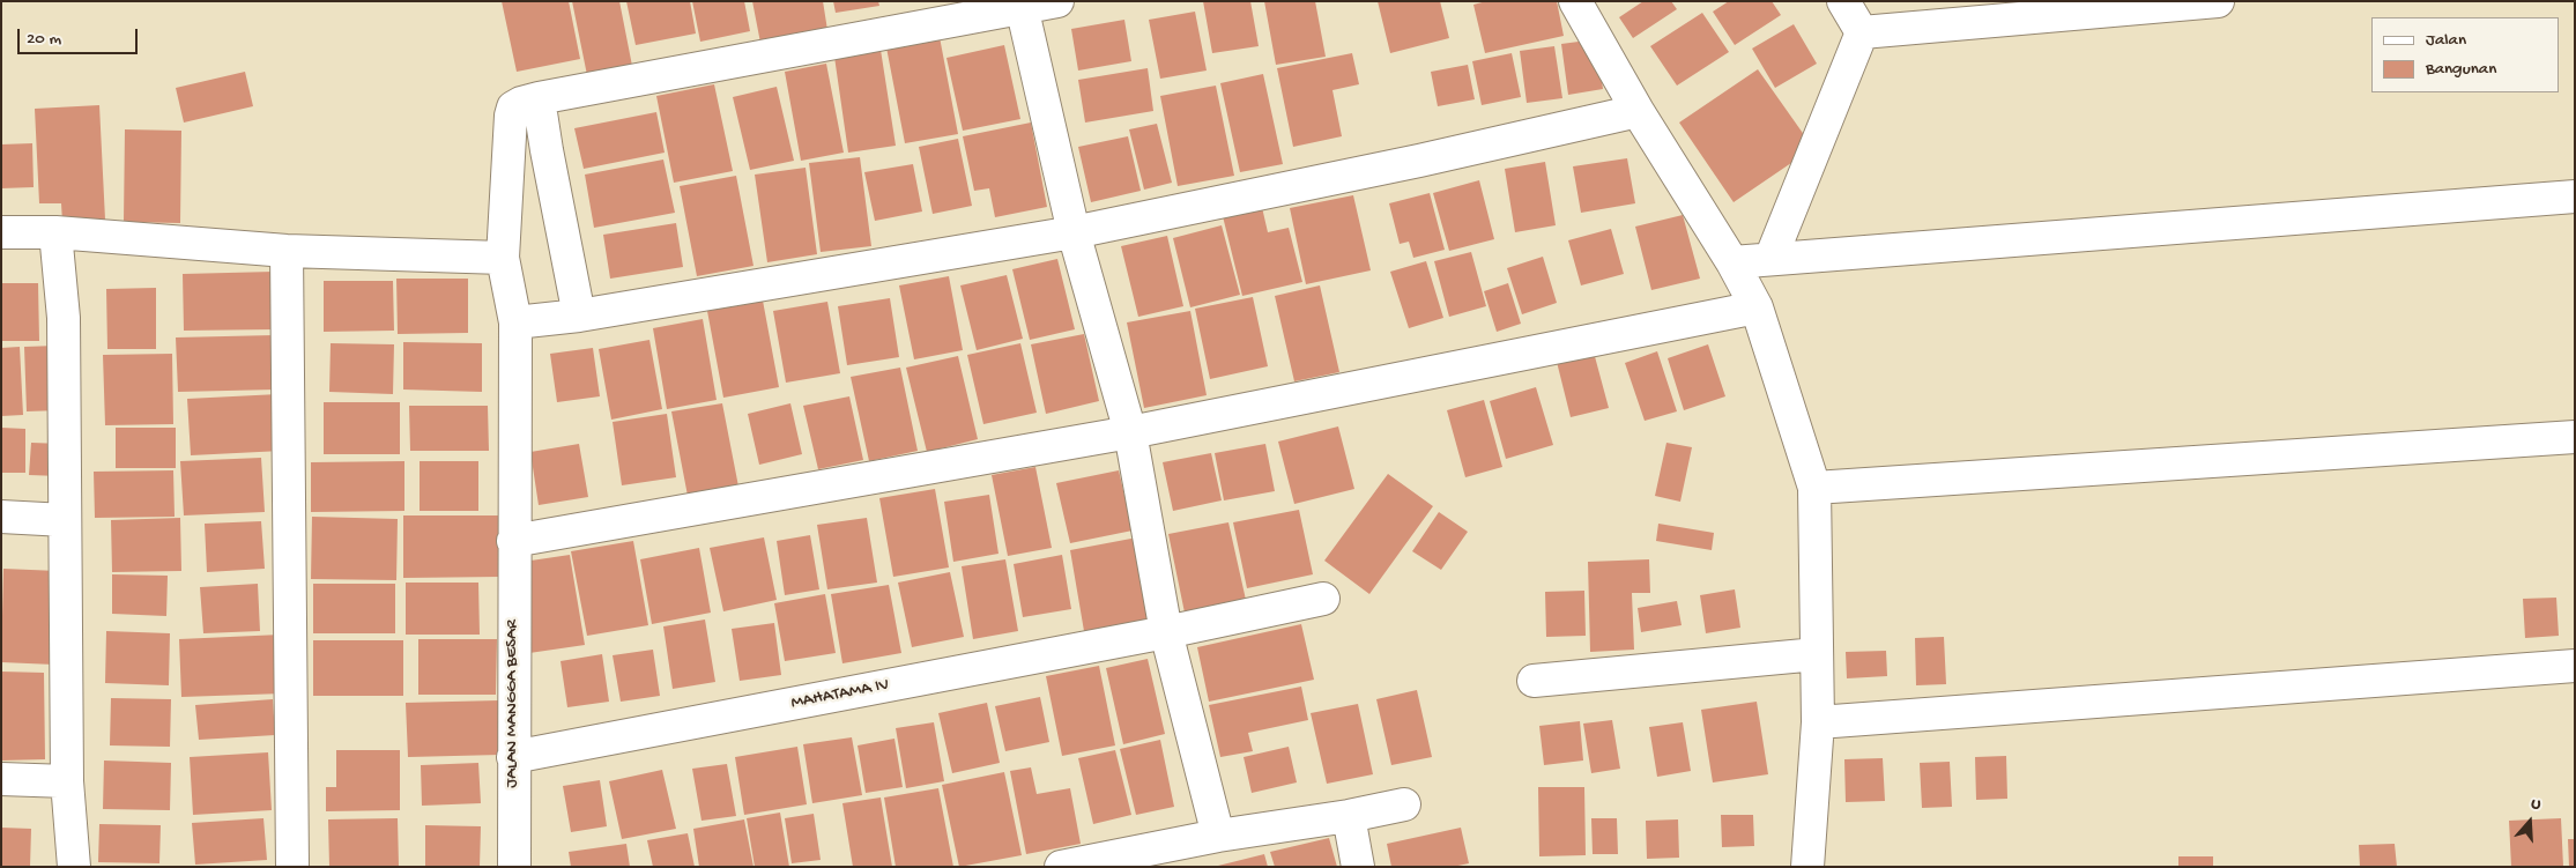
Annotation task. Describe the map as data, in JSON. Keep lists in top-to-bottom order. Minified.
{"streets":{"street":["MAHATAMA IV","JALAN MANGGA BESAR"]},"crossings":[["MAHATAMA IV","JALAN MANGGA BESAR"]],"legend":["Jalan","Bangunan"],"scale_bar":"20 m","north":"top"}
